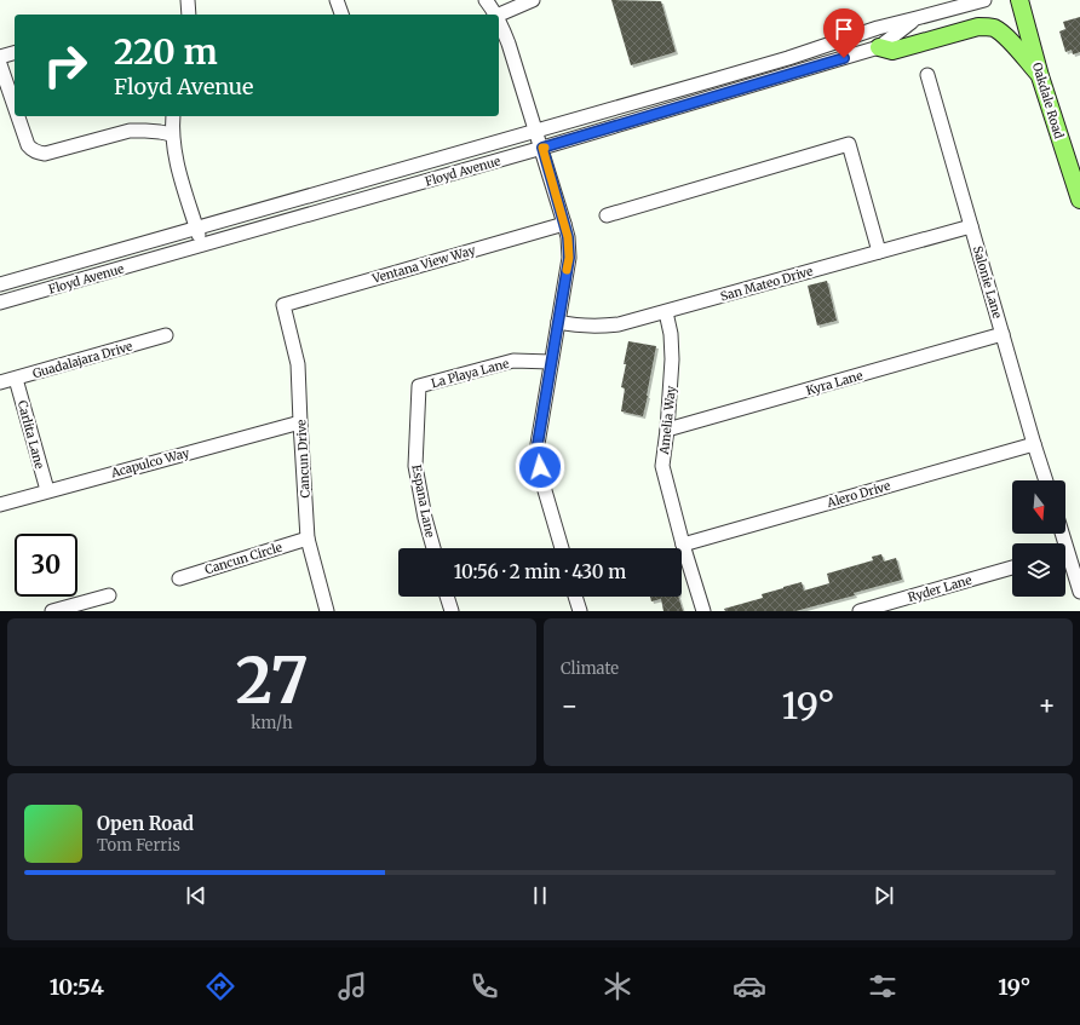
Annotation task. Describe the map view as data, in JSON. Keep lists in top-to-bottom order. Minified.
{"streets":{"main road":["Oakdale Road"],"street":["Floyd Avenue","Ventana View Way","Salonie Lane","San Mateo Drive","Guadalajara Drive","La Playa Lane","Kyra Lane","Amelia Way","Carlita Lane","Cancun Drive","Acapulco Way","Alero Drive","Espana Lane","Cancun Circle","Ryder Lane"]},"crossings":[["Ventana View Way","Cancun Drive"],["Salonie Lane","San Mateo Drive"],["Salonie Lane","Kyra Lane"],["Salonie Lane","Alero Drive"],["San Mateo Drive","Amelia Way"],["Guadalajara Drive","Carlita Lane"],["La Playa Lane","Espana Lane"],["Kyra Lane","Amelia Way"],["Amelia Way","Alero Drive"],["Carlita Lane","Acapulco Way"],["Cancun Drive","Acapulco Way"],["Cancun Drive","Cancun Circle"]],"north":"bottom","page":{"turn":["220 m","Floyd Avenue"],"limit":"30","trip":"10:56 · 2 min · 430 m","tile":[["27","km/h"],"Climate"],"heat":["−","19°","+"],"song":["Open Road","Tom Ferris"],"tabs":["10:54","19°"]}}
